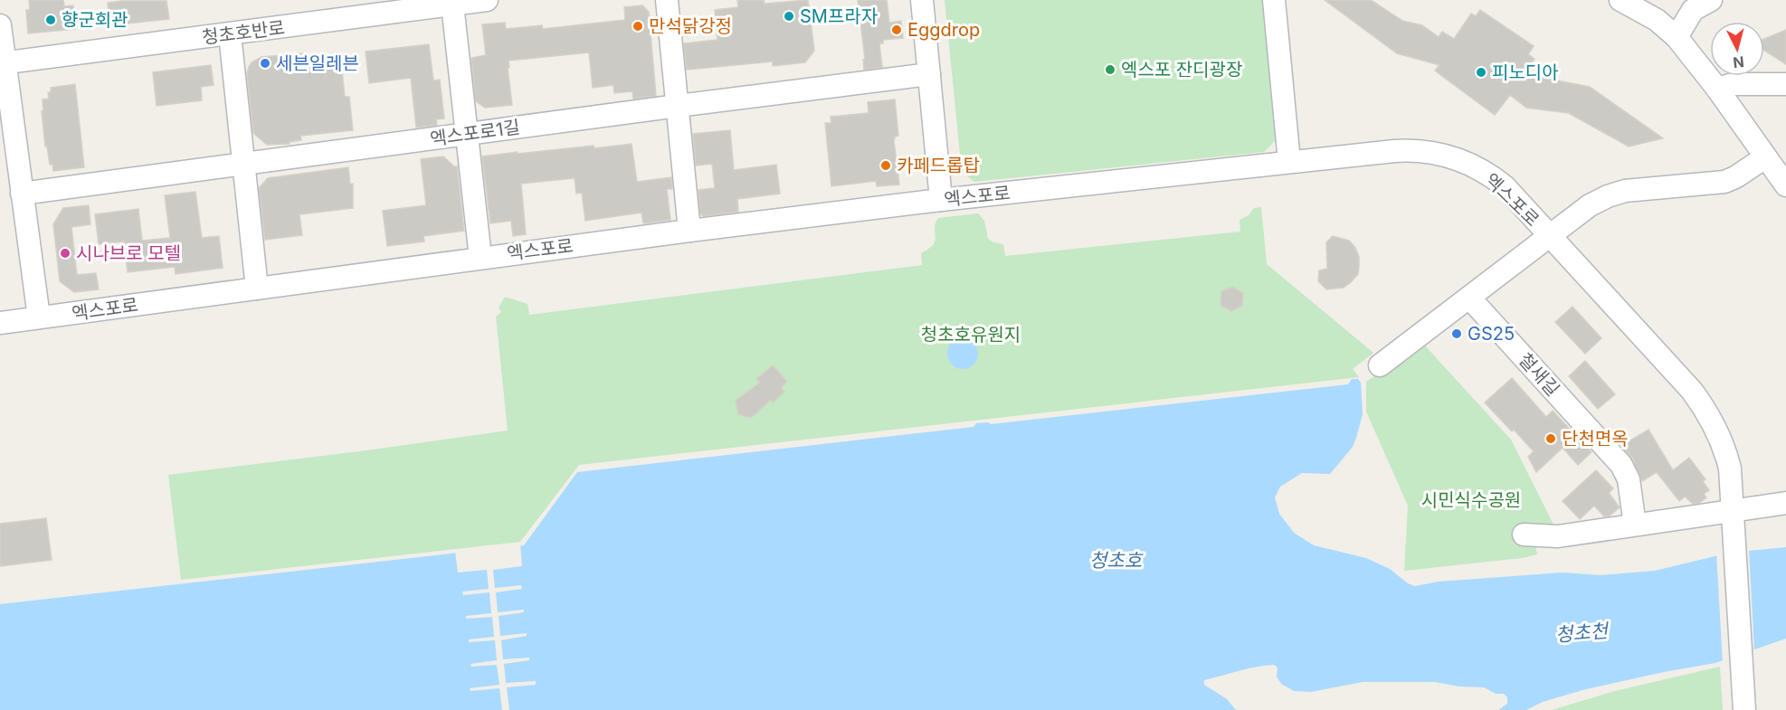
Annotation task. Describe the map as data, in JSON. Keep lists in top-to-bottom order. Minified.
{"streets":{"street":["청초호반로","엑스포로1길","엑스포로","철새길"]},"water":["청초호","청초천"],"parks":["청초호유원지","시민식수공원"],"places":["SM프라자","향군회관","만석닭강정","Eggdrop","세븐일레븐","엑스포 잔디광장","피노디아","카페드롭탑","시나브로 모텔","GS25","단천면옥"],"north":"bottom"}
